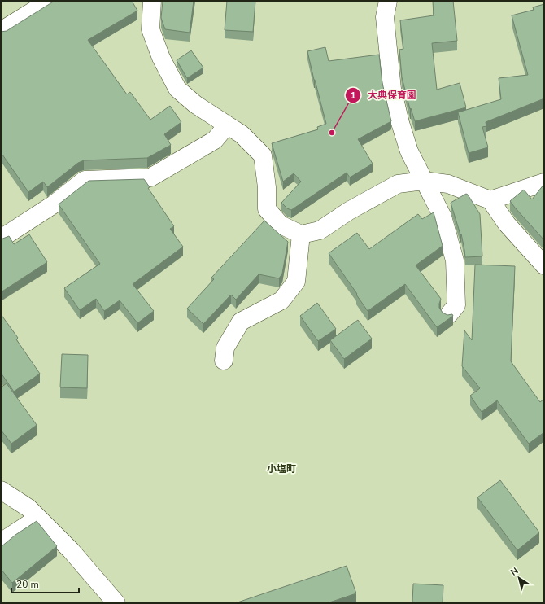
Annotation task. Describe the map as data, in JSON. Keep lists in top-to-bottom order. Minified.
{"districts":["小塩町"],"places":["大典保育園"],"scale_bar":"20 m","north":"top left"}
